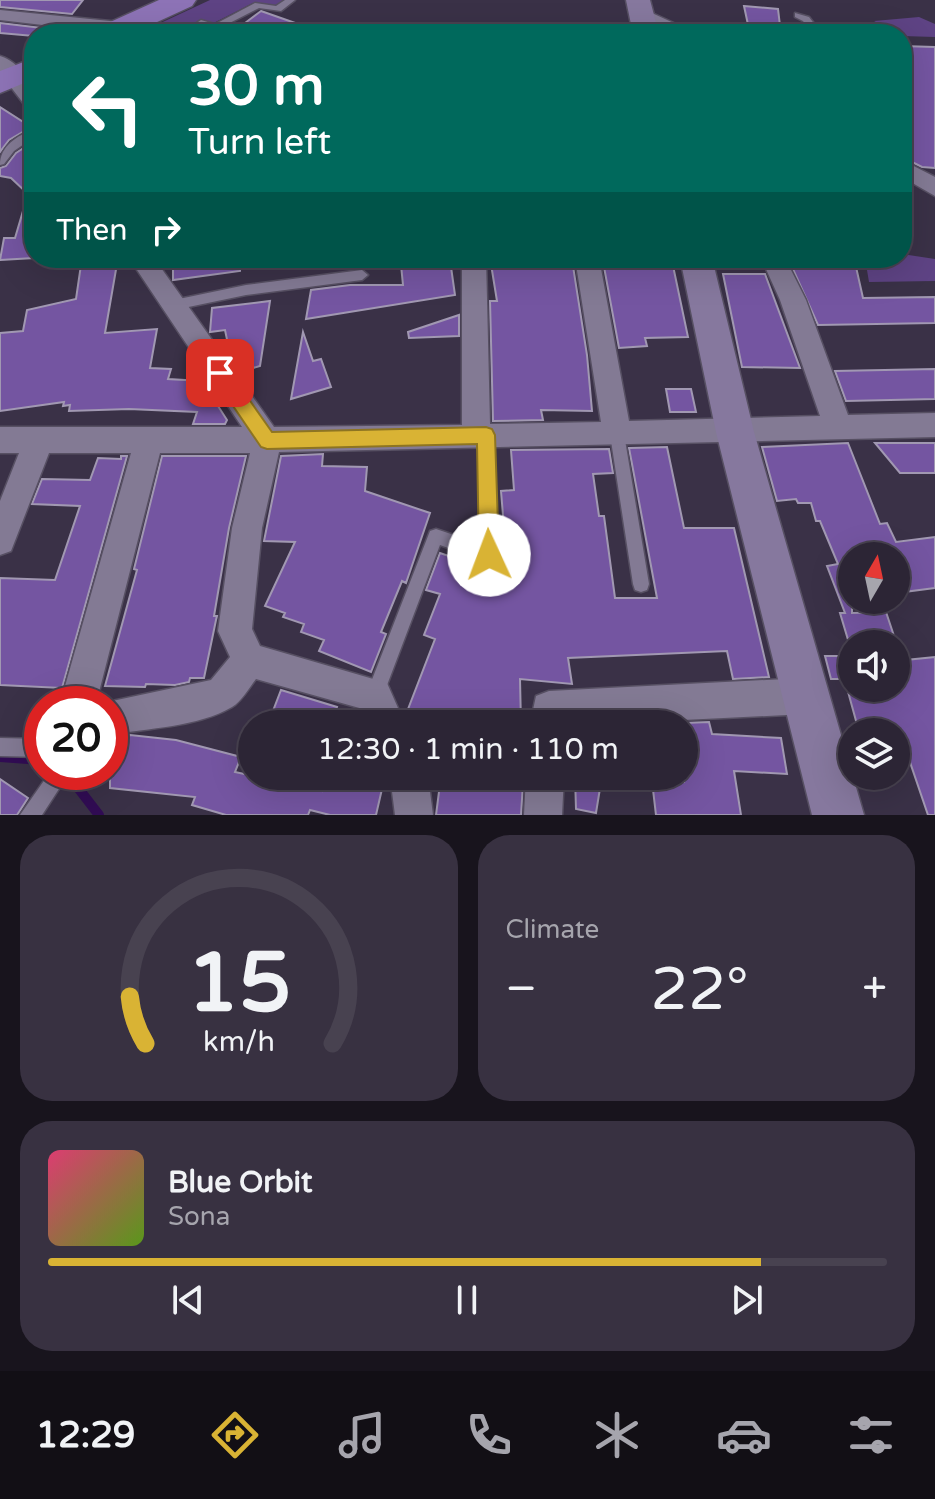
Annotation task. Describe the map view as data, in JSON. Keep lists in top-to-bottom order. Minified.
{"north":"top","page":{"turn":["30 m","Turn left"],"then":"Then","limit":"20","trip":"12:30 · 1 min · 110 m","tile":"Climate","heat":["−","22°","+"],"song":["Blue Orbit","Sona"],"tabs":"12:29","gauge":["15","km/h"]}}
